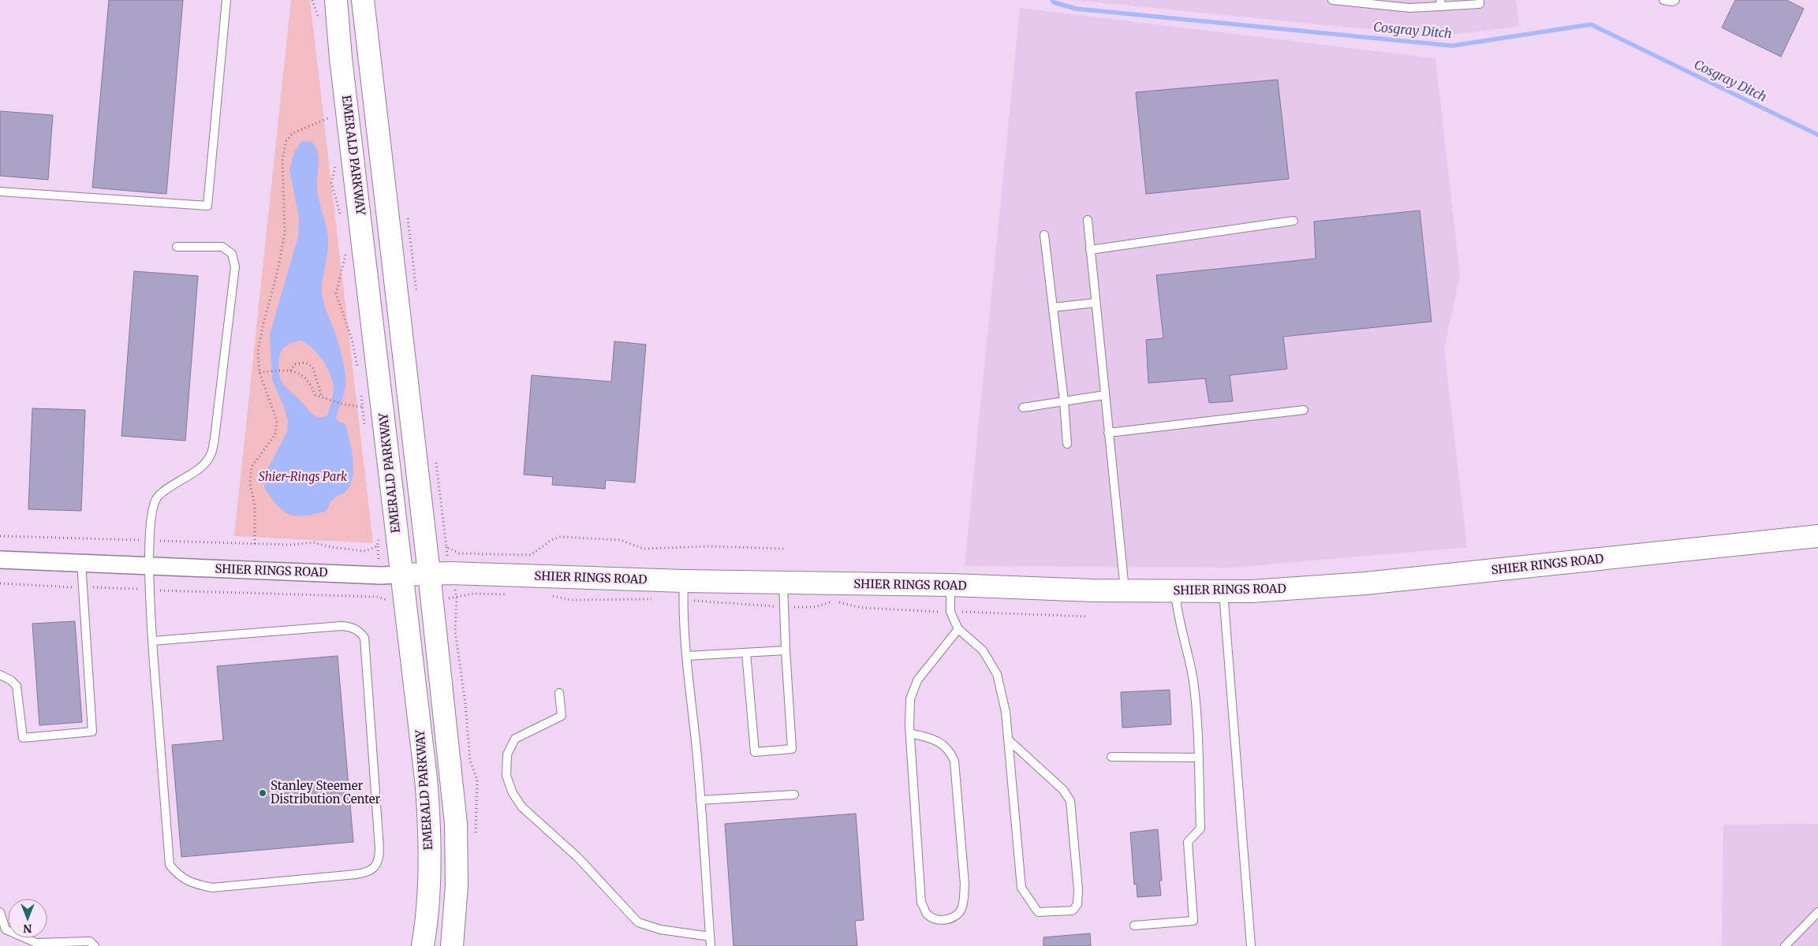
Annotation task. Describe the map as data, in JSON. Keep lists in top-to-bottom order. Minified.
{"streets":{"main road":["EMERALD PARKWAY","SHIER RINGS ROAD"]},"crossings":[["EMERALD PARKWAY","SHIER RINGS ROAD"]],"water":["Cosgray Ditch"],"parks":["Shier-Rings Park"],"places":["Stanley Steemer Distribution Center"],"north":"bottom"}
